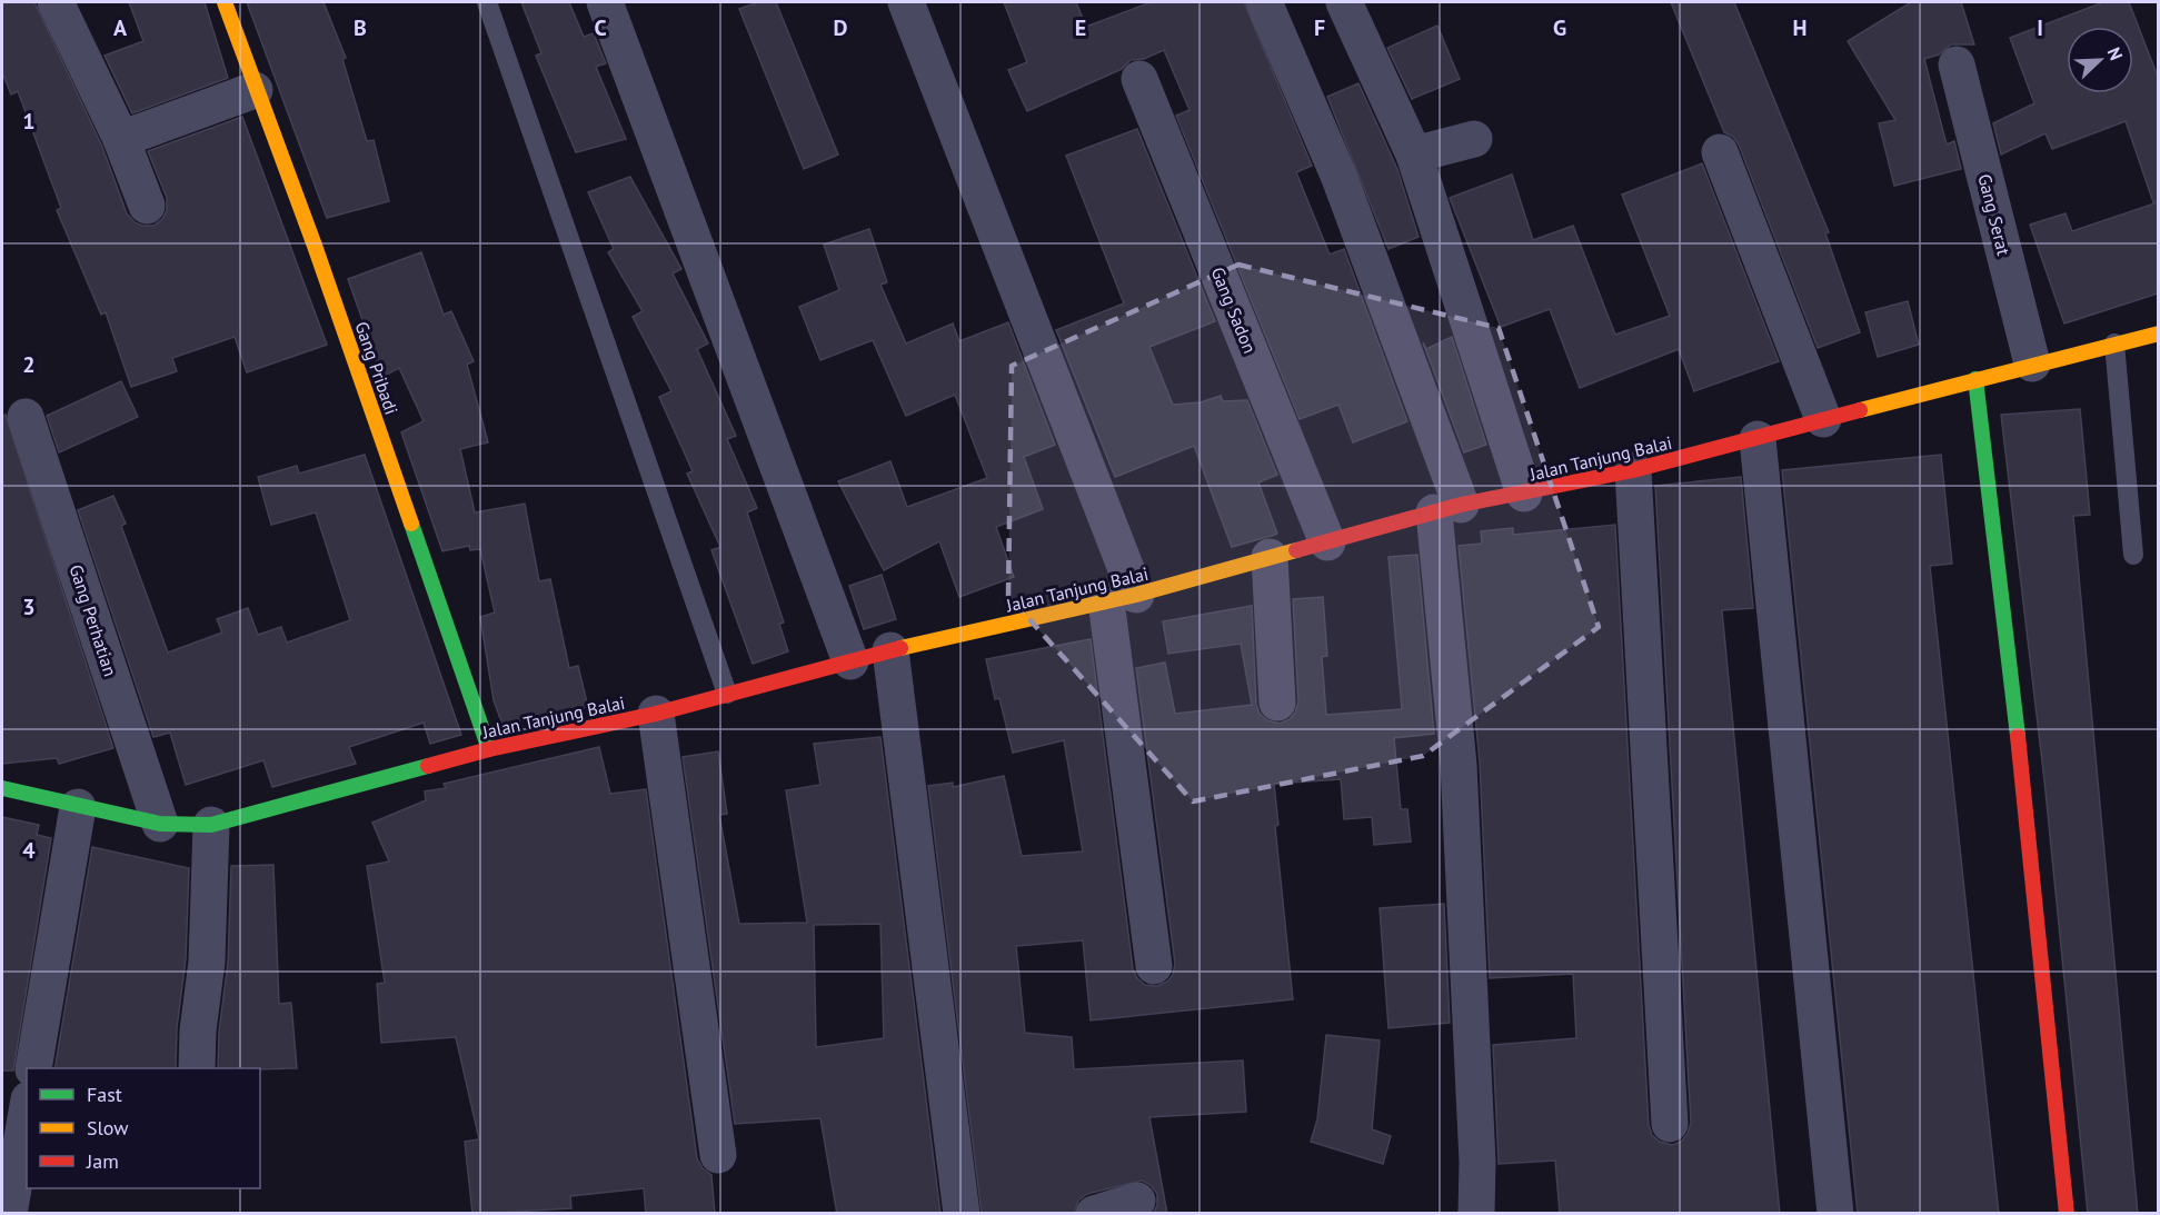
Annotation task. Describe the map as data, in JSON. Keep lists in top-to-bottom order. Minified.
{"streets":{"street":["Gang Serat","Gang Sadon","Gang Pribadi","Jalan Tanjung Balai","Gang Perhatian"]},"crossings":[["Gang Serat","Jalan Tanjung Balai"],["Gang Sadon","Jalan Tanjung Balai"],["Gang Pribadi","Jalan Tanjung Balai"],["Jalan Tanjung Balai","Gang Perhatian"]],"legend":["Fast","Slow","Jam"],"north":"top right","grid":{"columns":["A","B","C","D","E","F","G","H","I"],"rows":["1","2","3","4"]}}
